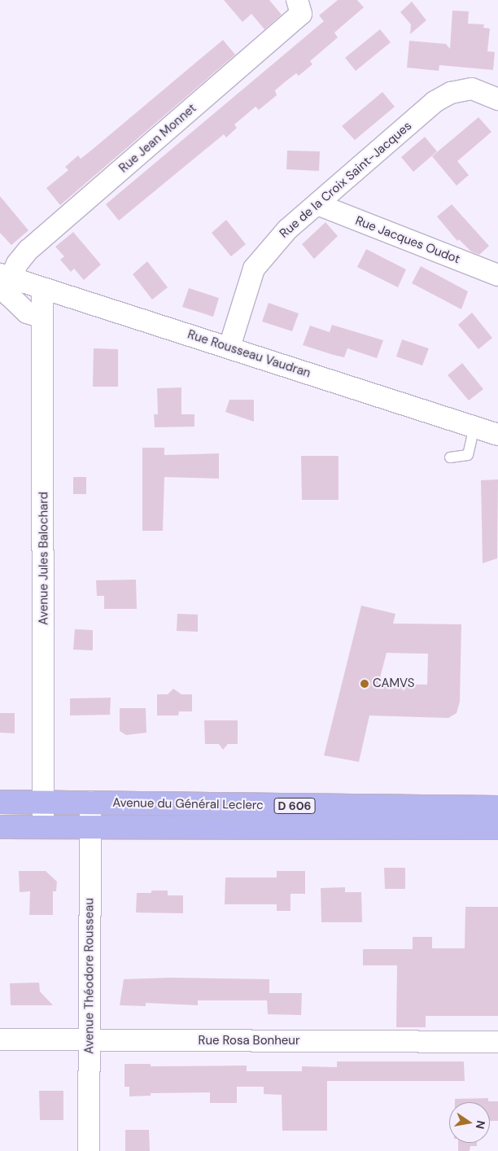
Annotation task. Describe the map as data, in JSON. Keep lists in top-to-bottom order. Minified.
{"streets":{"main road":["Avenue du Général Leclerc","D 606"],"street":["Rue Jean Monnet","Rue de la Croix Saint-Jacques","Rue Jacques Oudot","Rue Rousseau Vaudran","Avenue Jules Balochard","Avenue Théodore Rousseau","Rue Rosa Bonheur"]},"crossings":[["Rue Jean Monnet","Rue Rousseau Vaudran"],["Rue de la Croix Saint-Jacques","Rue Jacques Oudot"],["Rue de la Croix Saint-Jacques","Rue Rousseau Vaudran"],["Rue Rousseau Vaudran","Avenue Jules Balochard"],["Avenue Jules Balochard","Avenue du Général Leclerc"],["Avenue du Général Leclerc","Avenue Théodore Rousseau"],["Avenue Théodore Rousseau","Rue Rosa Bonheur"]],"places":["CAMVS"],"north":"right"}
